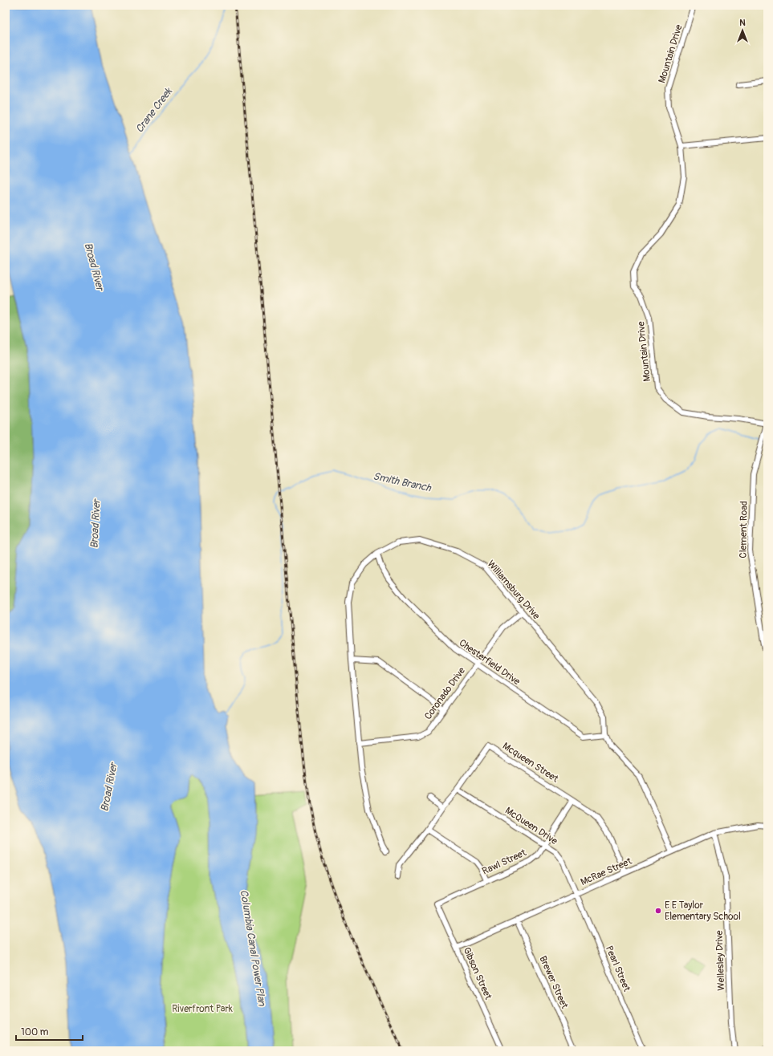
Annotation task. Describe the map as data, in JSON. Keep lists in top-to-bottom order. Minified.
{"streets":{"street":["Mountain Drive","Clement Road","Williamsburg Drive","Chesterfield Drive","Coronado Drive","Mcqueen Street","McQueen Drive","Rawl Street","McRae Street","Wellesley Drive","Pearl Street","Gibson Street","Brewer Street"]},"crossings":[["Mountain Drive","Clement Road"],["Williamsburg Drive","Chesterfield Drive"],["Williamsburg Drive","Coronado Drive"],["Williamsburg Drive","McRae Street"],["Chesterfield Drive","Coronado Drive"],["Mcqueen Street","McQueen Drive"],["Mcqueen Street","Rawl Street"],["Mcqueen Street","McRae Street"],["McQueen Drive","Rawl Street"],["McQueen Drive","McRae Street"],["McQueen Drive","Pearl Street"],["Rawl Street","Gibson Street"],["McRae Street","Wellesley Drive"],["McRae Street","Pearl Street"],["McRae Street","Gibson Street"],["McRae Street","Brewer Street"]],"water":["Crane Creek","Broad River","Smith Branch","Columbia Canal Power Plan"],"parks":["Riverfront Park"],"places":["E E Taylor Elementary School"],"scale_bar":"100 m","north":"top"}
